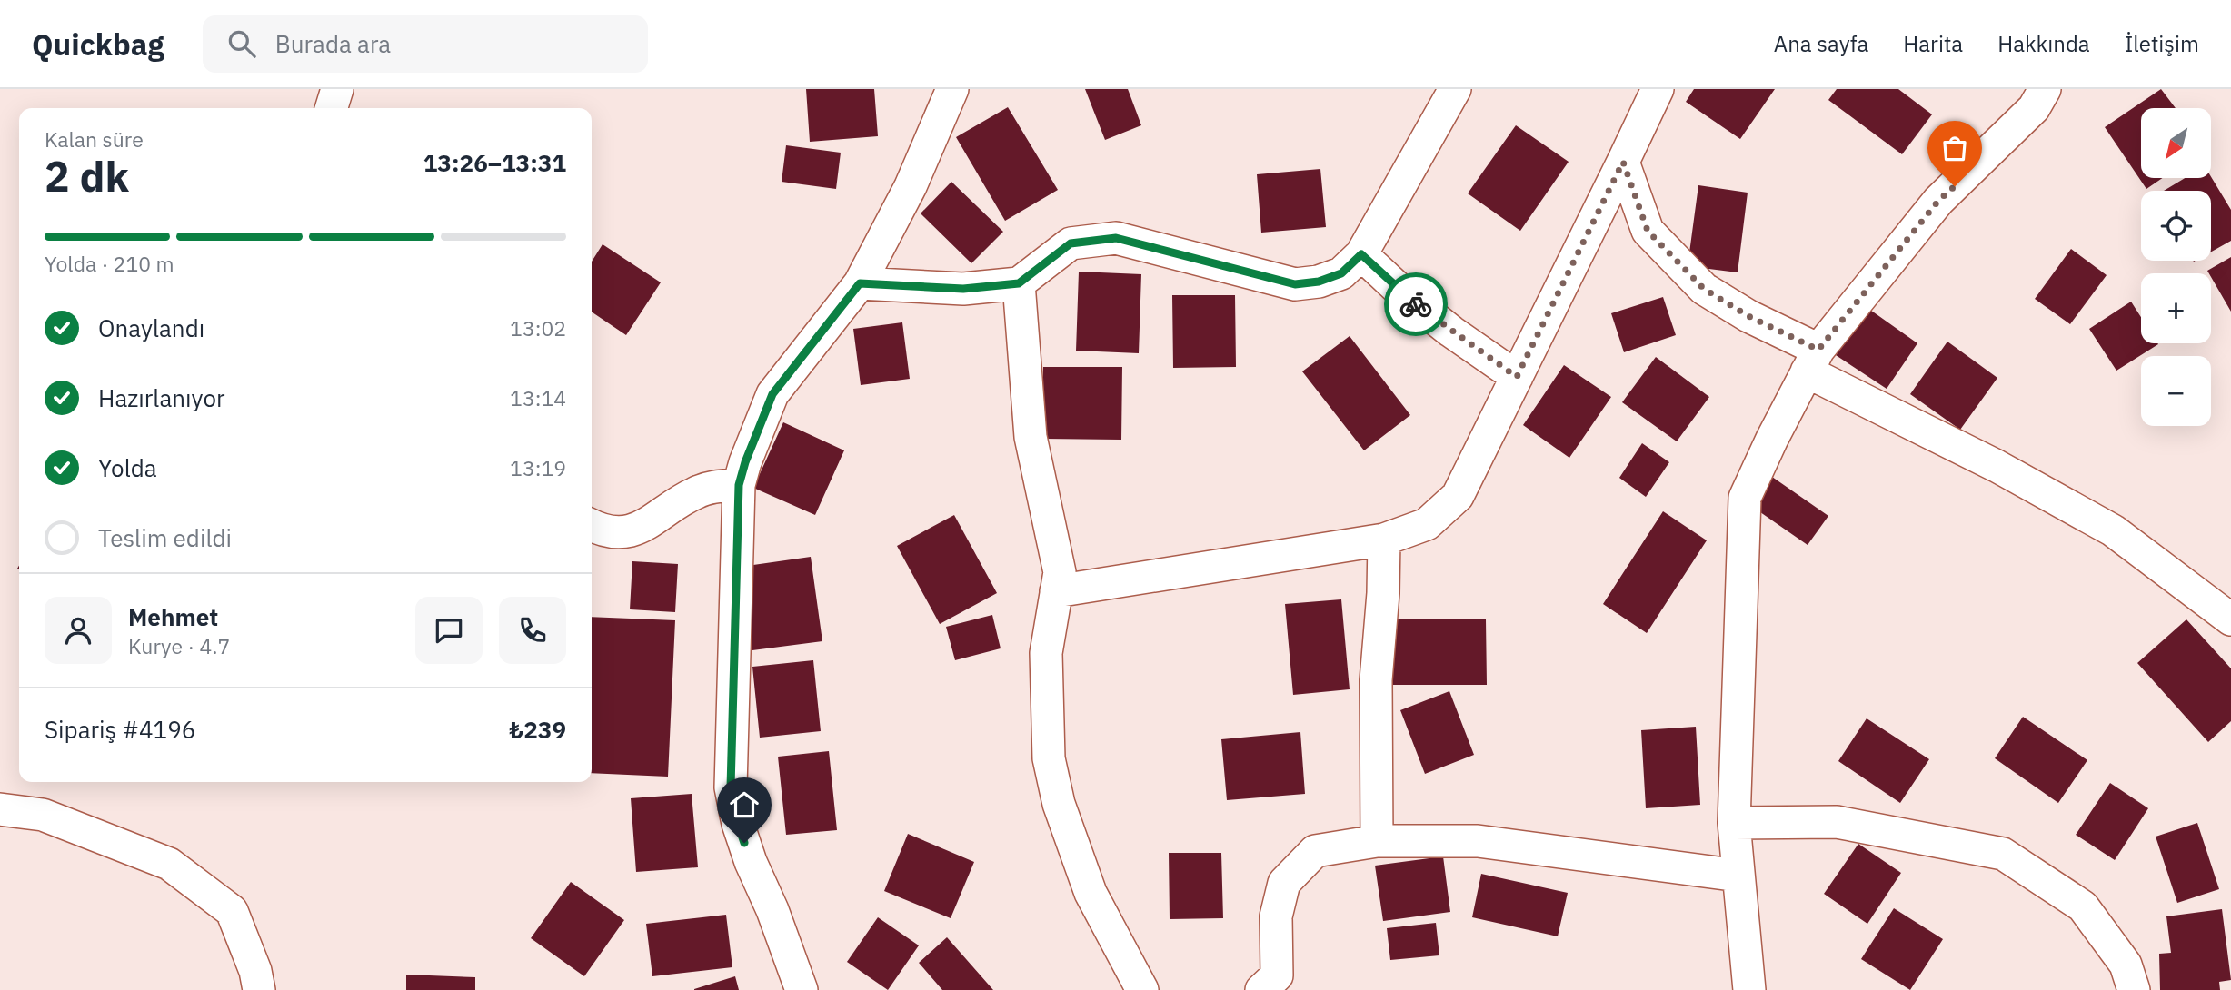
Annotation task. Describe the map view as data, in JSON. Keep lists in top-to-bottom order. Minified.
{"north":"bottom left","page":{"header":"Quickbag","search":"Burada ara","nav":["Ana sayfa","Harita","Hakkında","İletişim"],"map_buttons":["+","−"],"heading":["2 dk","Kalan süre","13:26–13:31"],"panel":["Mehmet","Kurye · 4.7","Sipariş #4196","₺239"],"bar":"Yolda · 210 m","list":[["Onaylandı","13:02"],["Hazırlanıyor","13:14"],["Yolda","13:19"],"Teslim edildi"]}}
